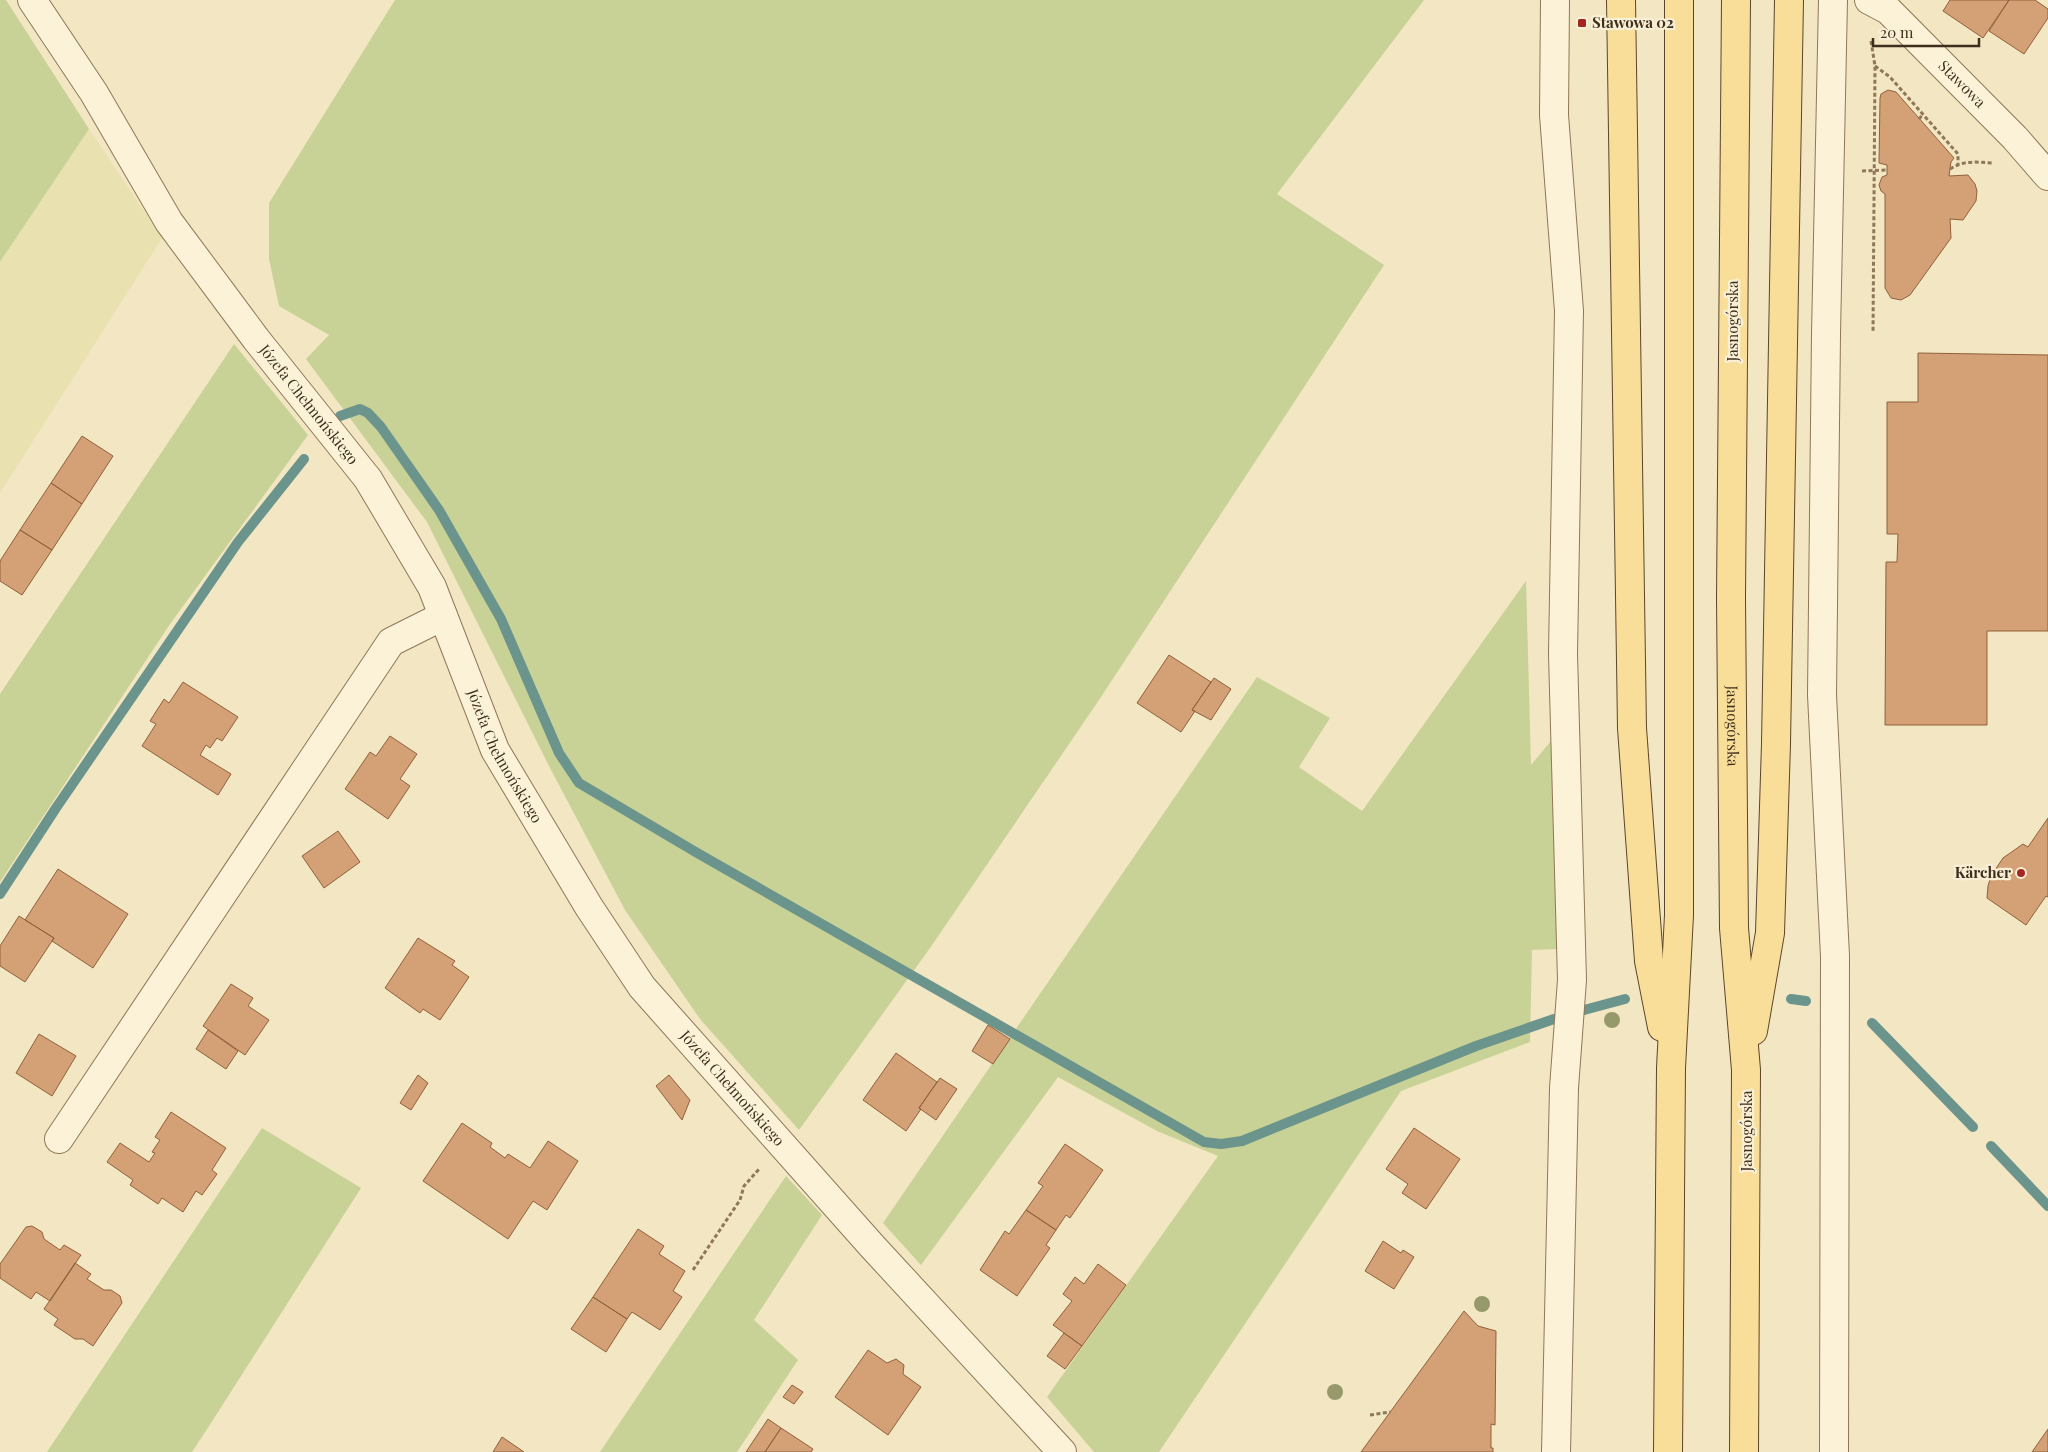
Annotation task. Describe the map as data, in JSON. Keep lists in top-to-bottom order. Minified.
{"streets":{"main road":["Jasnogórska"],"street":["Stawowa","Józefa Chełmońskiego"]},"places":{"transit":["Stawowa 02"],"other":["Kärcher"]},"scale_bar":"20 m"}
